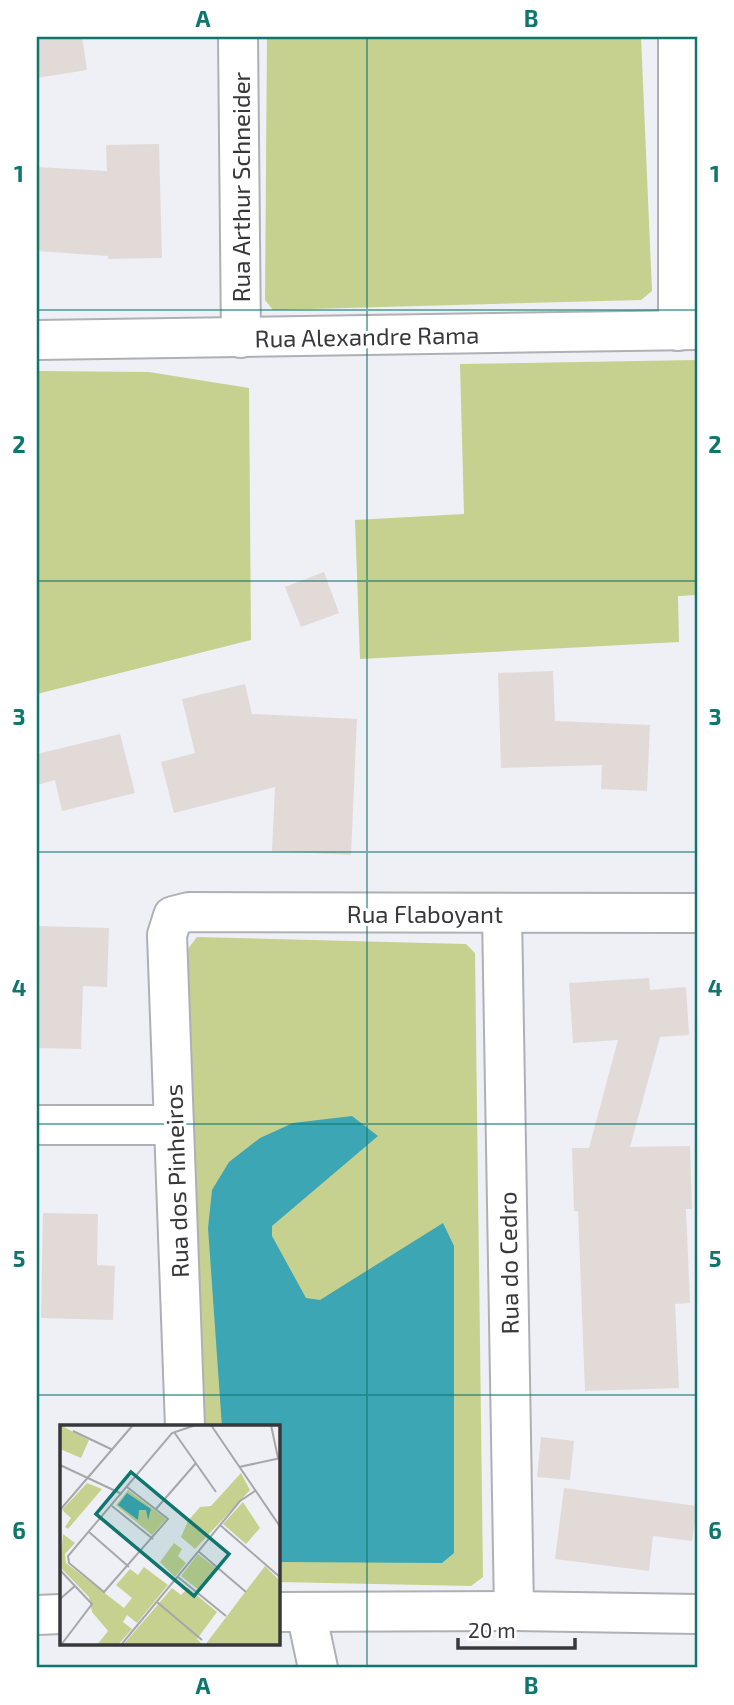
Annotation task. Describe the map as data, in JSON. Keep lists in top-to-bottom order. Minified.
{"streets":{"street":["Rua Arthur Schneider","Rua Alexandre Rama","Rua Flaboyant","Rua dos Pinheiros","Rua do Cedro"]},"crossings":[["Rua Arthur Schneider","Rua Alexandre Rama"],["Rua Flaboyant","Rua dos Pinheiros"],["Rua Flaboyant","Rua do Cedro"]],"scale_bar":"20 m","grid":{"columns":["A","B"],"rows":["1","2","3","4","5","6"]}}
